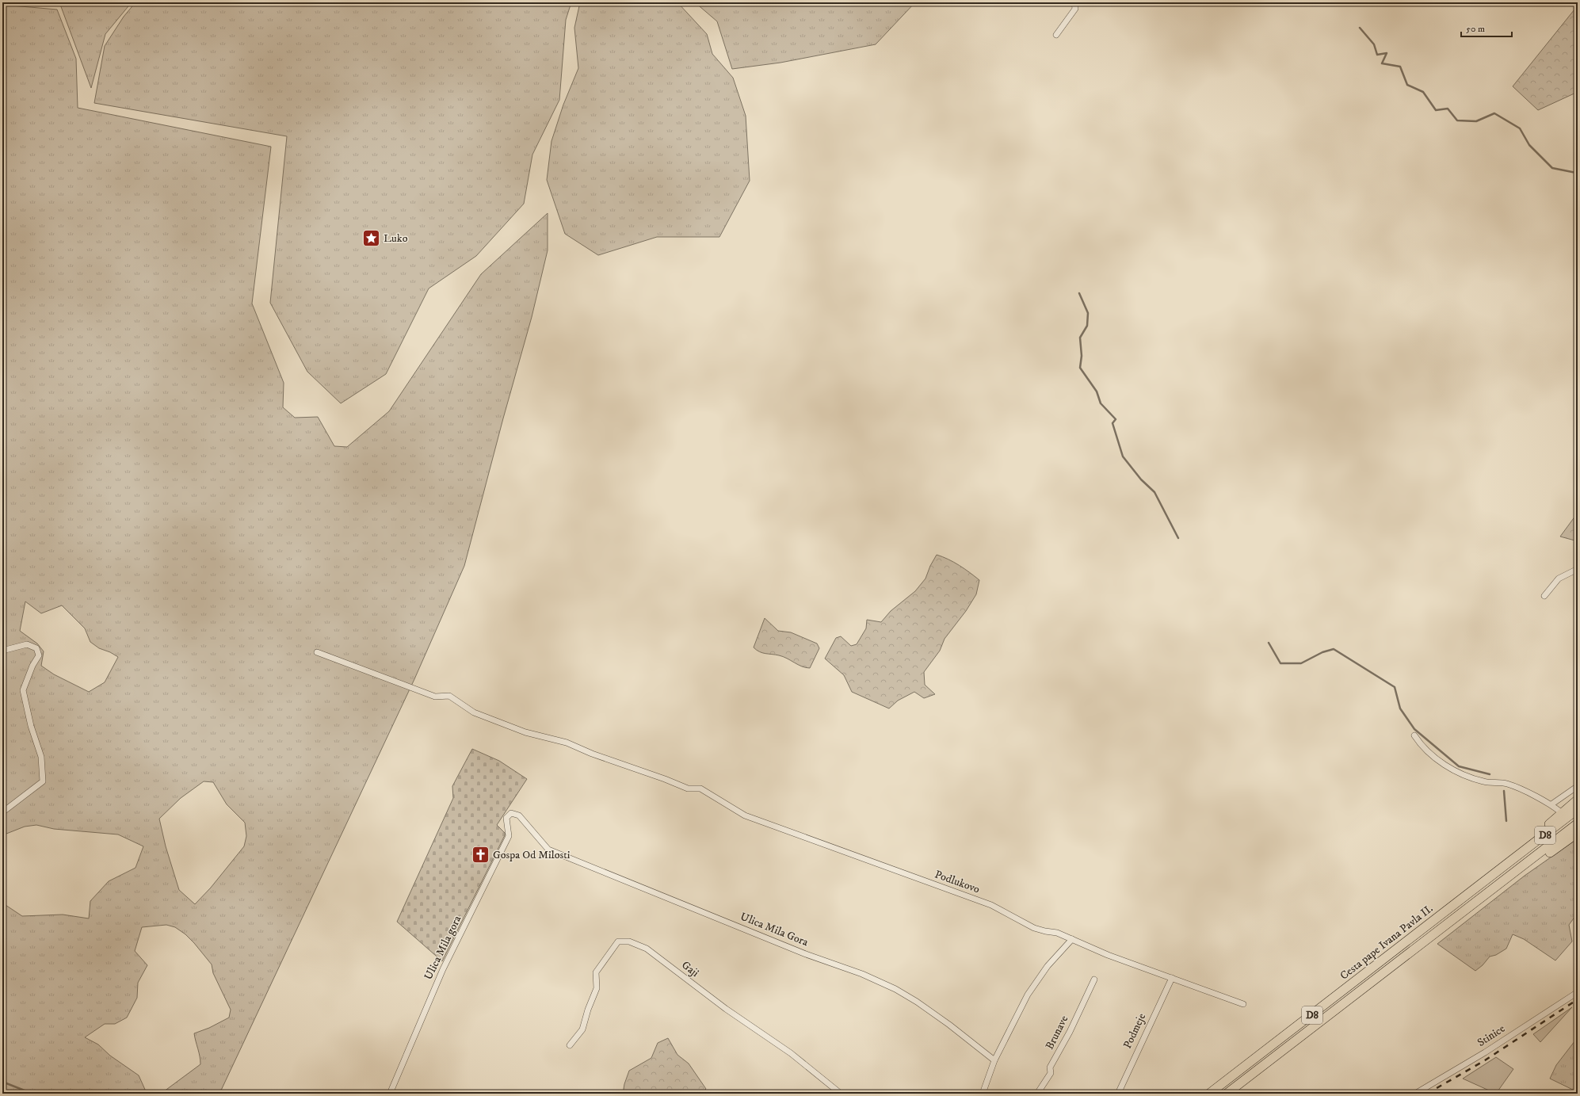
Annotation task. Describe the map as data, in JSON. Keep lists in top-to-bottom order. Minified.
{"streets":{"main road":["D8","Cesta pape Ivana Pavla II."],"street":["Podlukovo","Ulica Mila Gora","Ulica Mila gora","Gaji","Podmeje","Brunave","Stinice"]},"crossings":[["Podlukovo","Podmeje"],["Ulica Mila Gora","Ulica Mila gora"]],"places":{"place":["Luko"],"church":["Gospa Od Milosti"]},"scale_bar":"50 m"}
